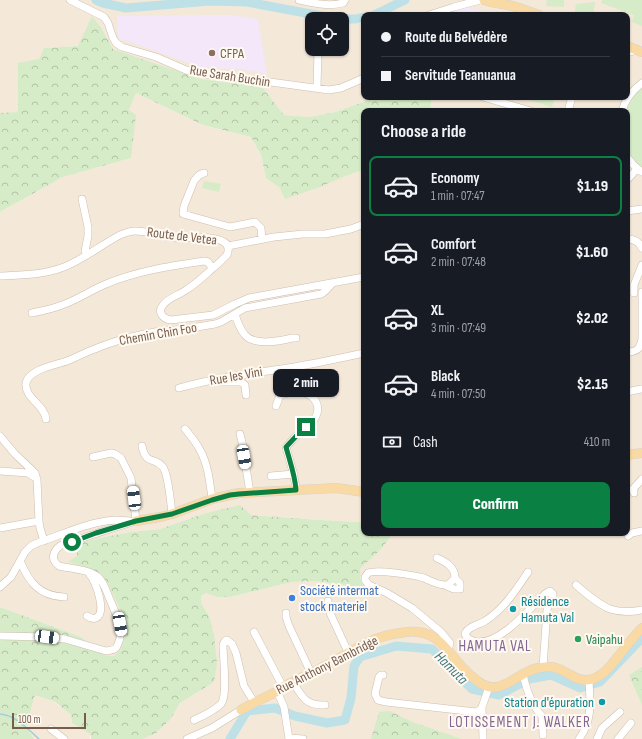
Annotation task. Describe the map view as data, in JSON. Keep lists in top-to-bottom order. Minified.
{"streets":{"main road":["Rue Anthony Bambridge"],"street":["Rue Sarah Buchin","Route de Vetea","Chemin Chin Foo","Rue les Vini"]},"crossings":[["Route de Vetea","Chemin Chin Foo"]],"districts":["HAMUTA VAL","LOTISSEMENT J. WALKER"],"water":["Hamuta"],"places":["CFPA","Société intermat stock materiel","Résidence Hamuta Val","Vaipahu","Station d'épuration"],"scale_bar":"100 m","page":{"banner":["Route du Belvédère","Servitude Teanuanua"],"heading":"Choose a ride","list":[{"name":"Economy","note":"1 min · 07:47","value":"$1.19"},{"name":"Comfort","note":"2 min · 07:48","value":"$1.60"},{"name":"XL","note":"3 min · 07:49","value":"$2.02"},{"name":"Black","note":"4 min · 07:50","value":"$2.15"}],"bubble":"2 min","pay":["Cash","410 m"],"buttons":"Confirm","scale":"100 m"}}
